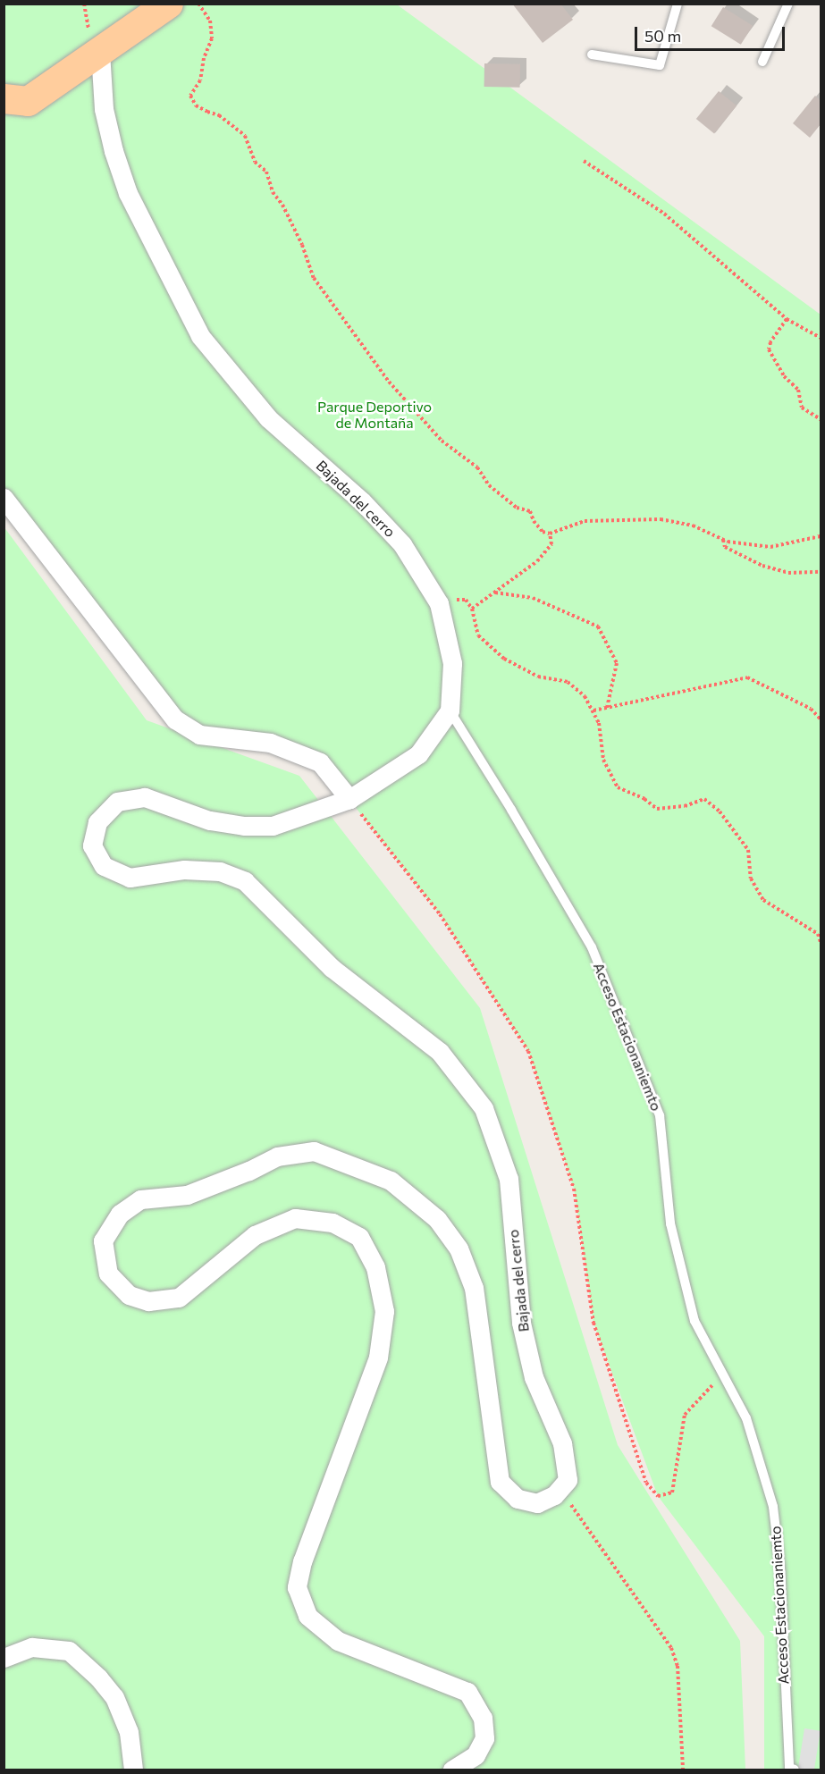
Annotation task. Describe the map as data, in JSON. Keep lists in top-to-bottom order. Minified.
{"streets":{"street":["Bajada del cerro"],"lane":["Acceso Estacionaniemto"]},"crossings":[["Bajada del cerro","Acceso Estacionaniemto"]],"parks":["Parque Deportivo de Montaña"],"scale_bar":"50 m"}
